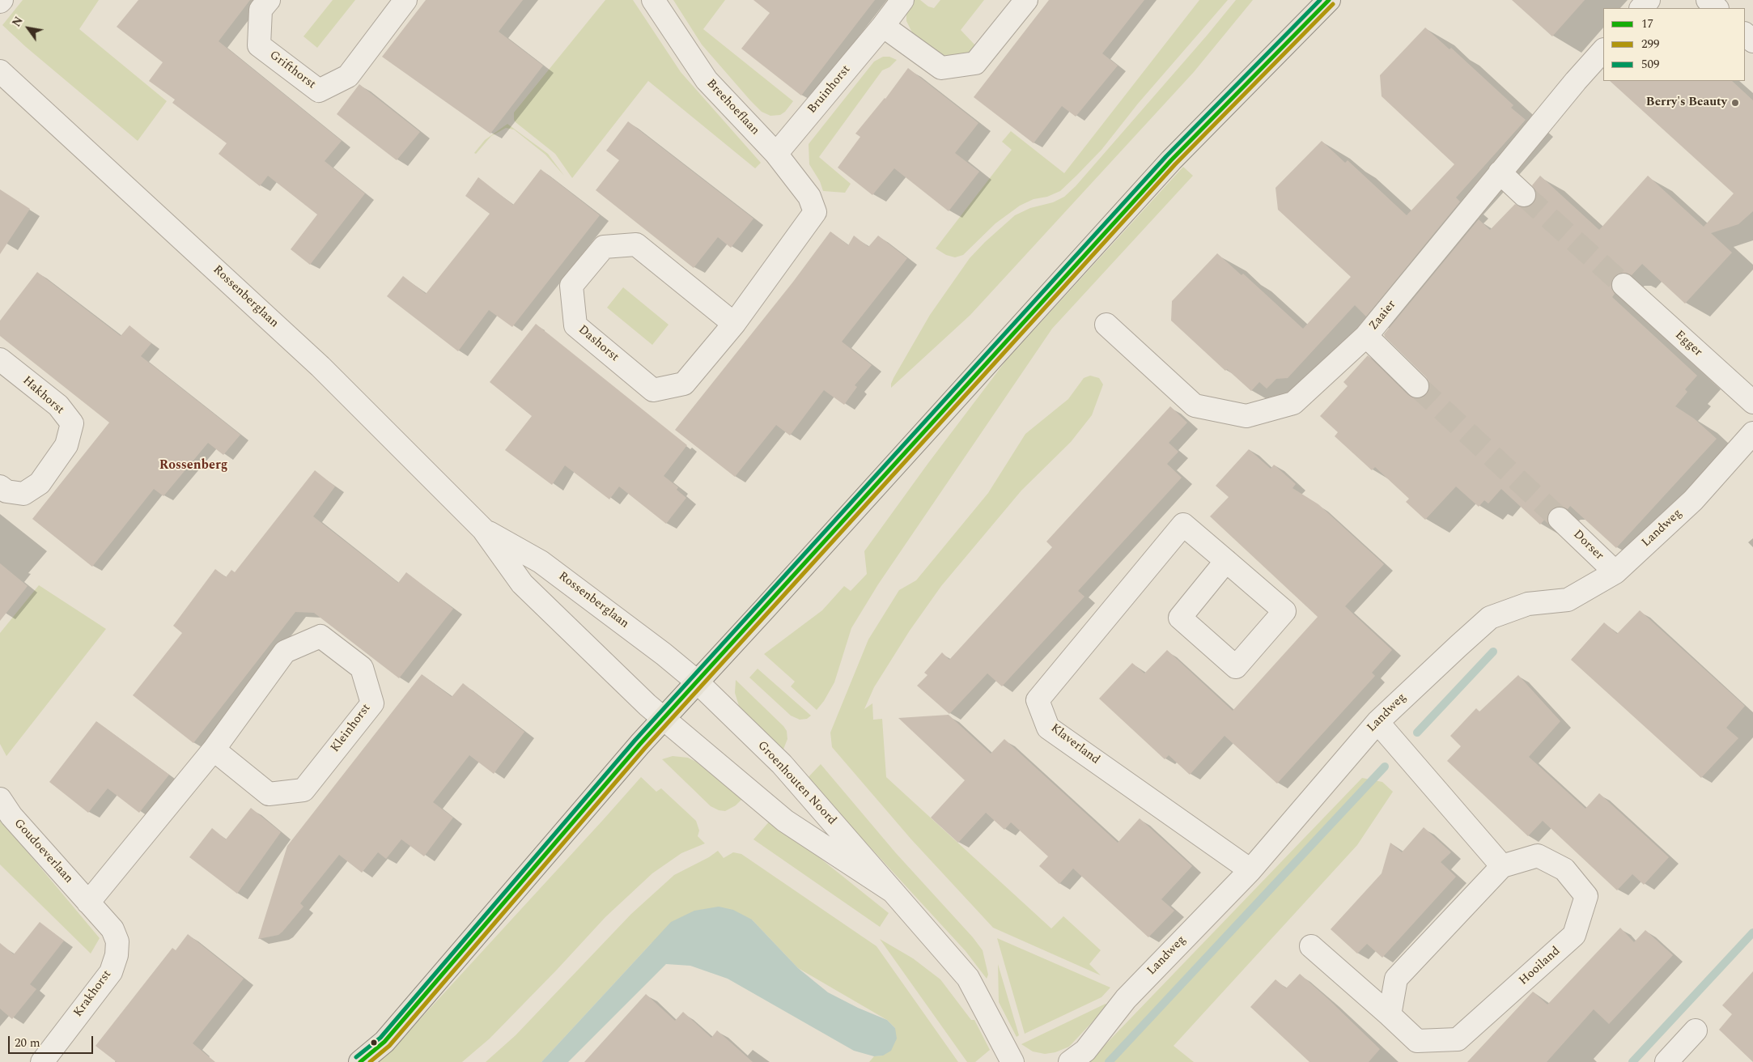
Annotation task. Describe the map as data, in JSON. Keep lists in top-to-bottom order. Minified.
{"streets":{"street":["Grifthorst","Bruinhorst","Breehoeflaan","Rossenberglaan","Zaaier","Dashorst","Egger","Hakhorst","Landweg","Dorser","Kleinhorst","Klaverland","Groenhouten Noord","Goudoeverlaan","Hooiland","Krakhorst"]},"crossings":[["Bruinhorst","Breehoeflaan"],["Breehoeflaan","Dashorst"],["Rossenberglaan","Groenhouten Noord"],["Landweg","Dorser"],["Landweg","Klaverland"],["Kleinhorst","Goudoeverlaan"],["Kleinhorst","Krakhorst"],["Goudoeverlaan","Krakhorst"]],"districts":["Rossenberg"],"places":["Berry's Beauty"],"lines":["transit line 17","transit line 509","transit line 299"],"legend":["17","299","509"],"scale_bar":"20 m","north":"top left"}
